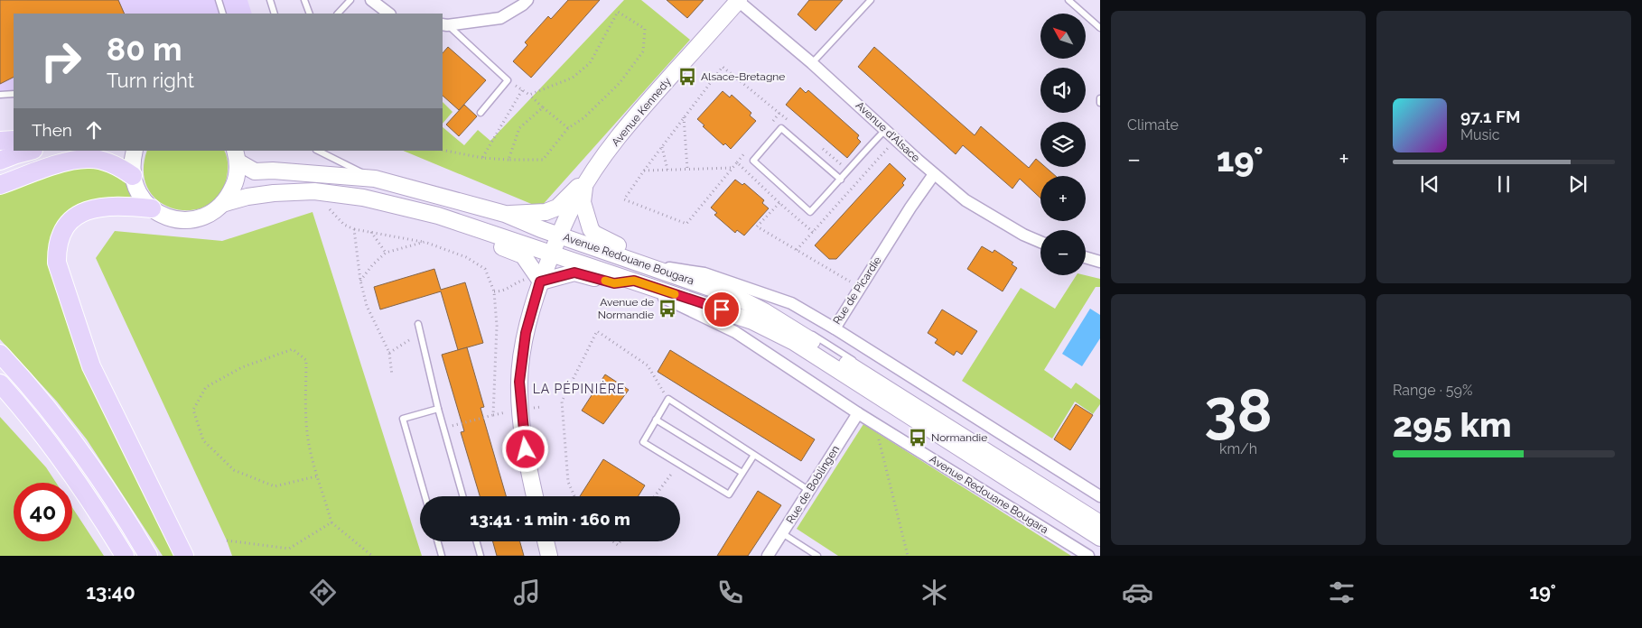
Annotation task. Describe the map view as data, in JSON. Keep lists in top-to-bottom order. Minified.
{"streets":{"main road":["Avenue Kennedy","Avenue Redouane Bougara"],"street":["Avenue d'Alsace","Rue de Picardie","Rue de Boblingen"]},"crossings":[["Avenue Kennedy","Avenue d'Alsace"],["Avenue Kennedy","Avenue Redouane Bougara"],["Avenue d'Alsace","Rue de Picardie"],["Avenue Redouane Bougara","Rue de Picardie"],["Avenue Redouane Bougara","Rue de Boblingen"]],"districts":["LA PÉPINIÈRE"],"places":{"bus stop":["Alsace-Bretagne","Avenue de Normandie","Normandie"]},"north":"top left","page":{"tile":["Climate",["38","km/h"],["Range · 59%","295 km"]],"map_buttons":["+","−"],"turn":["80 m","Turn right"],"song":["97.1 FM","Music"],"then":"Then","heat":["−","19°","+"],"limit":"40","trip":"13:41 · 1 min · 160 m","tabs":["13:40","19°"]}}
